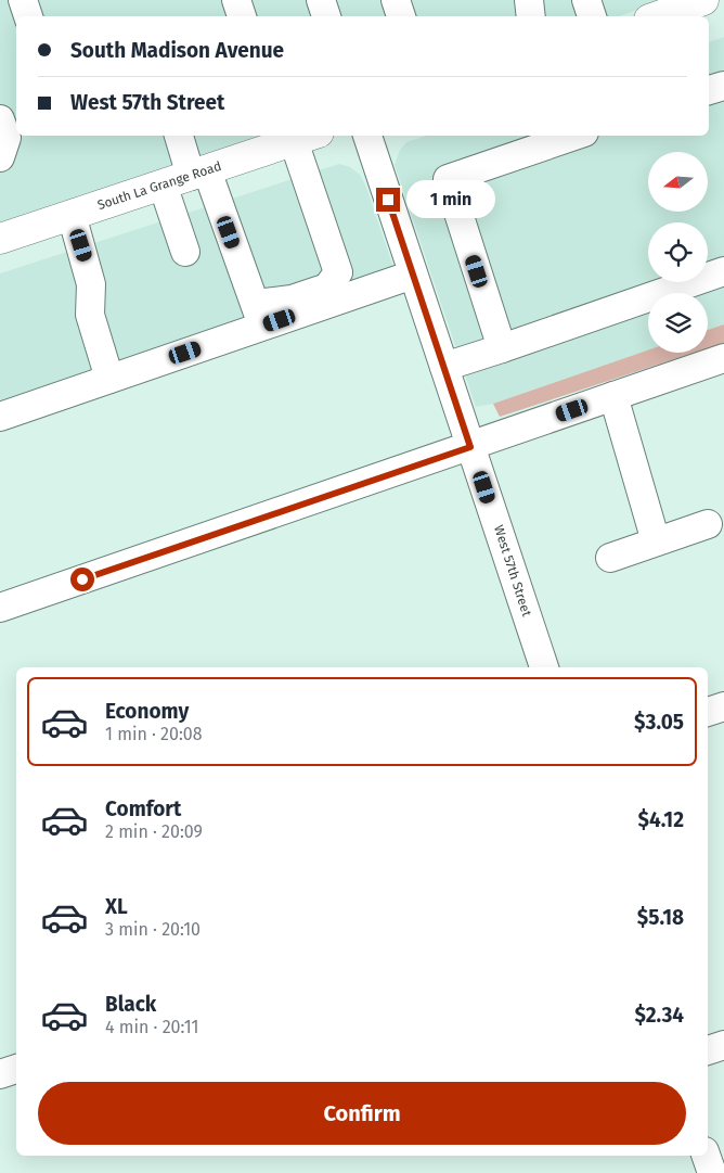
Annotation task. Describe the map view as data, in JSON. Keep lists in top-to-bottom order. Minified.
{"streets":{"main road":["South La Grange Road"],"street":["West 57th Street"]},"north":"left","page":{"banner":["South Madison Avenue","West 57th Street"],"bubble":"1 min","list":[{"name":"Economy","note":"1 min · 20:08","value":"$3.05"},{"name":"Comfort","note":"2 min · 20:09","value":"$4.12"},{"name":"XL","note":"3 min · 20:10","value":"$5.18"},{"name":"Black","note":"4 min · 20:11","value":"$2.34"}],"buttons":"Confirm"}}
